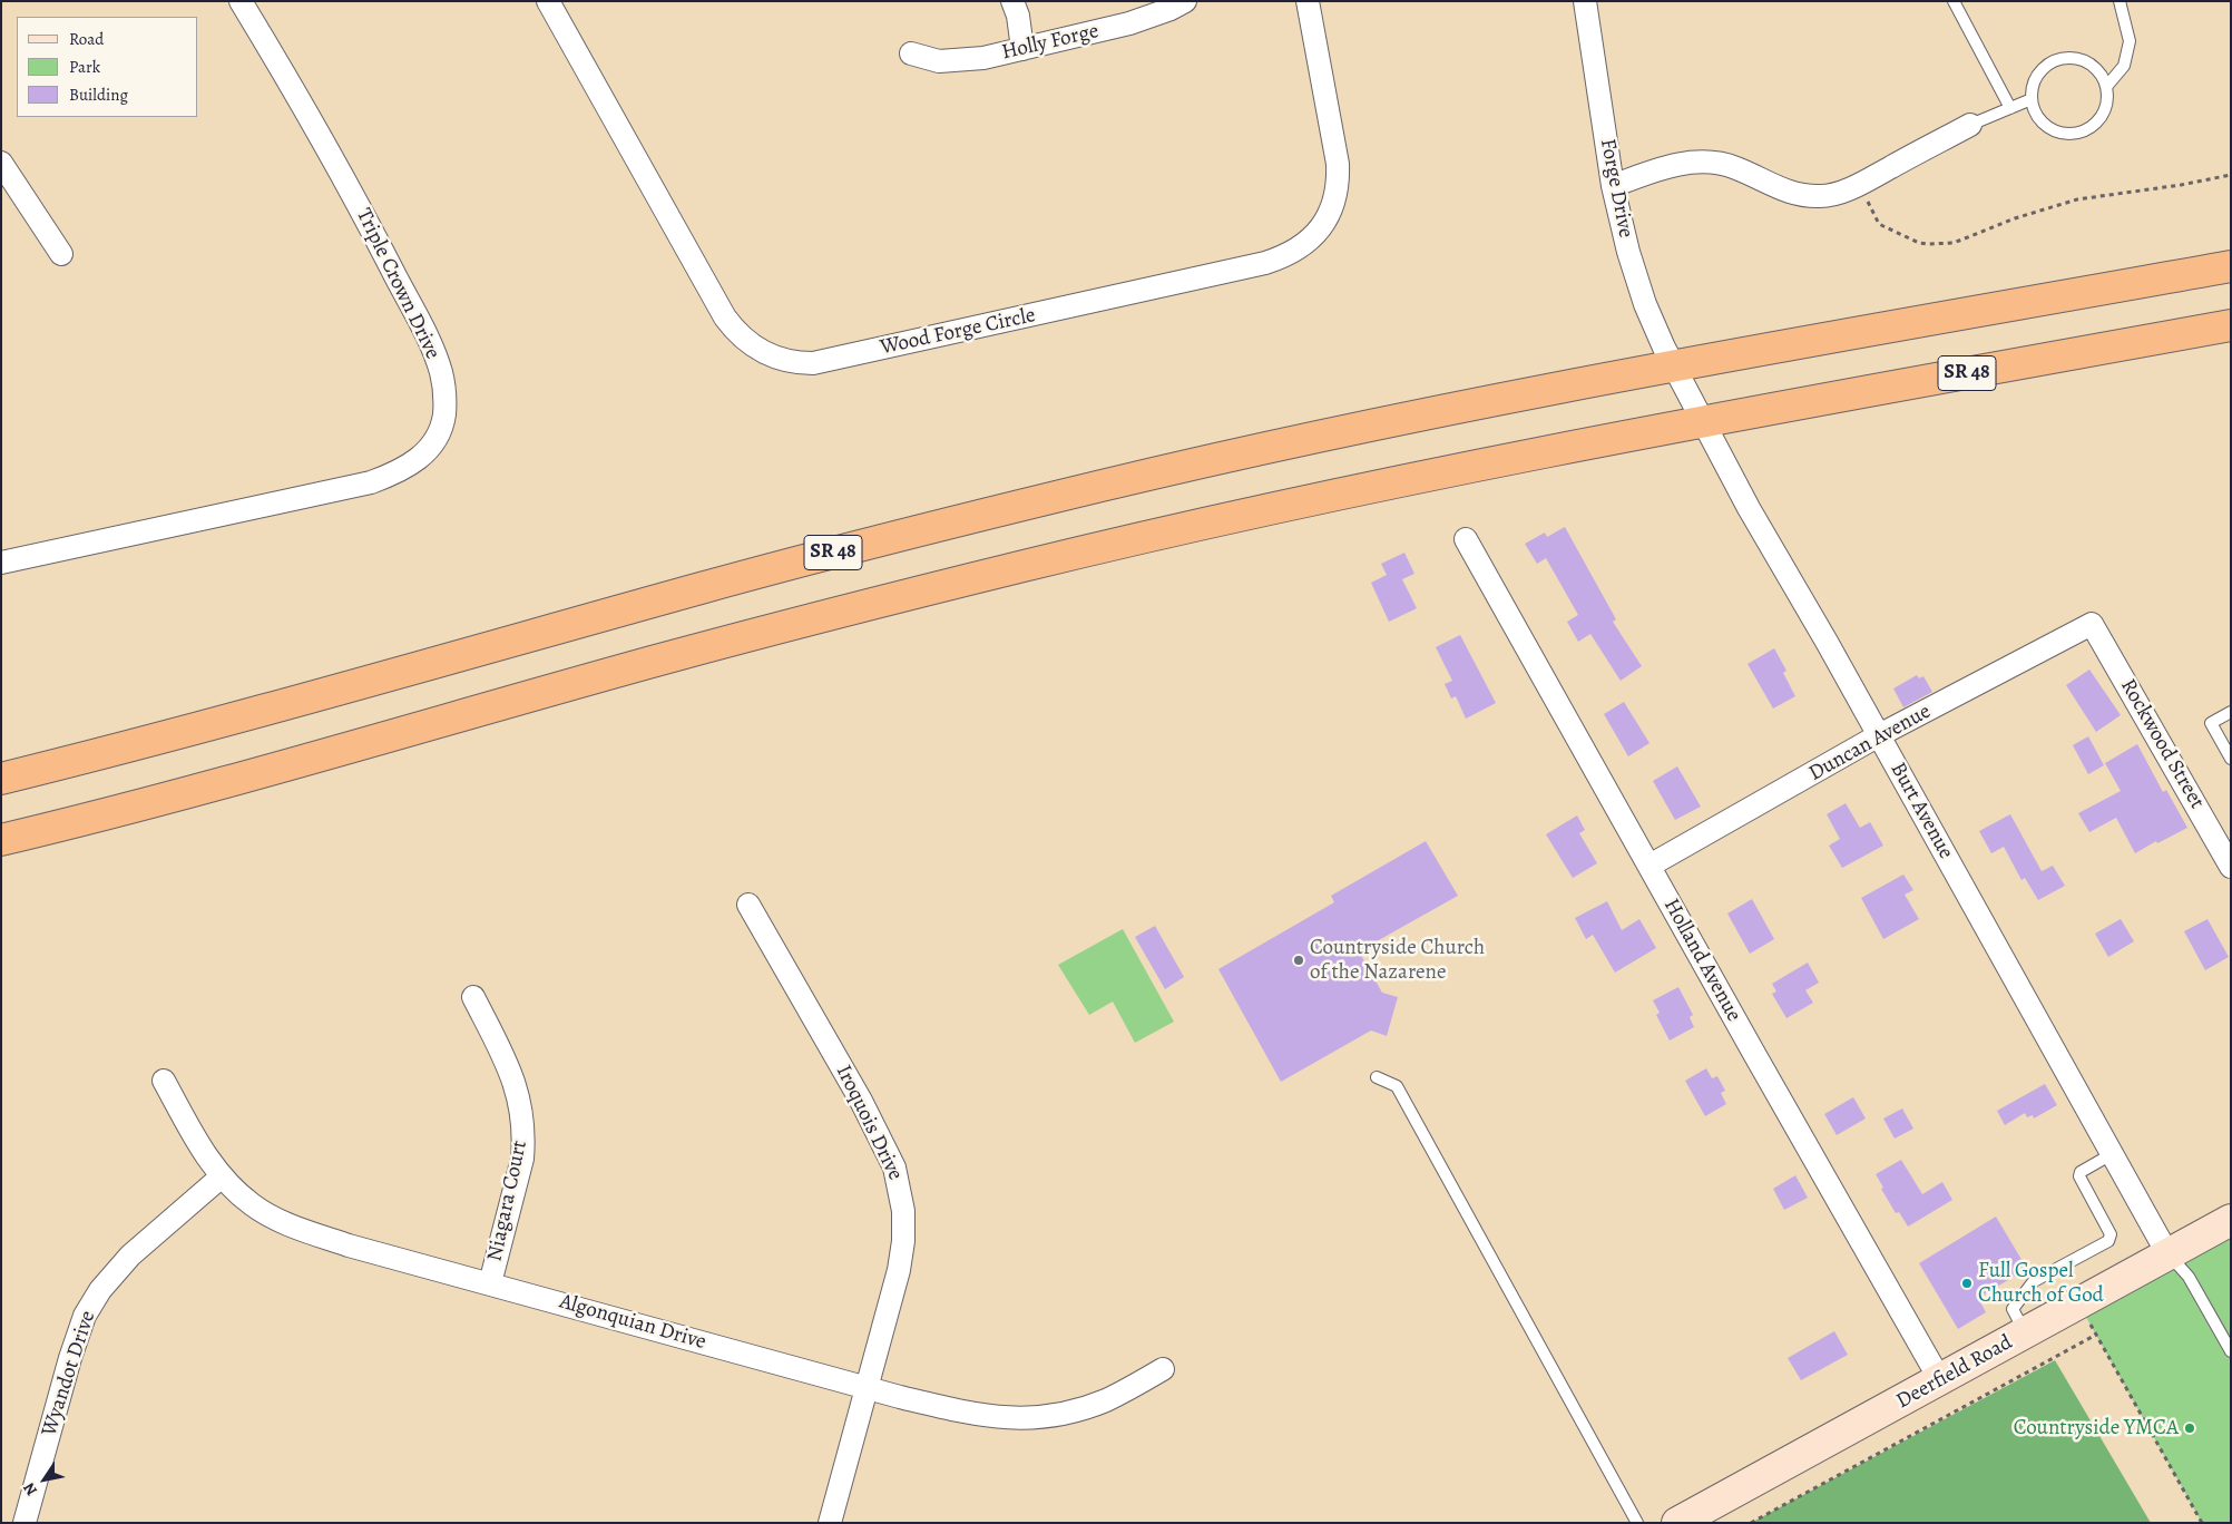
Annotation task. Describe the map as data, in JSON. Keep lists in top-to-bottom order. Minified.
{"streets":{"highway":["SR 48"],"street":["Holly Forge","Forge Drive","Triple Crown Drive","Wood Forge Circle","Duncan Avenue","Rockwood Street","Burt Avenue","Holland Avenue","Iroquois Drive","Niagara Court","Algonquian Drive","Deerfield Road","Wyandot Drive"]},"crossings":[["Forge Drive","SR 48"],["Forge Drive","Burt Avenue"],["SR 48","Burt Avenue"],["Duncan Avenue","Rockwood Street"],["Duncan Avenue","Burt Avenue"],["Duncan Avenue","Holland Avenue"],["Burt Avenue","Deerfield Road"],["Holland Avenue","Deerfield Road"],["Iroquois Drive","Algonquian Drive"],["Niagara Court","Algonquian Drive"],["Algonquian Drive","Wyandot Drive"]],"places":["Countryside Church of the Nazarene","Full Gospel Church of God","Countryside YMCA"],"legend":["Road","Park","Building"],"north":"bottom left"}
